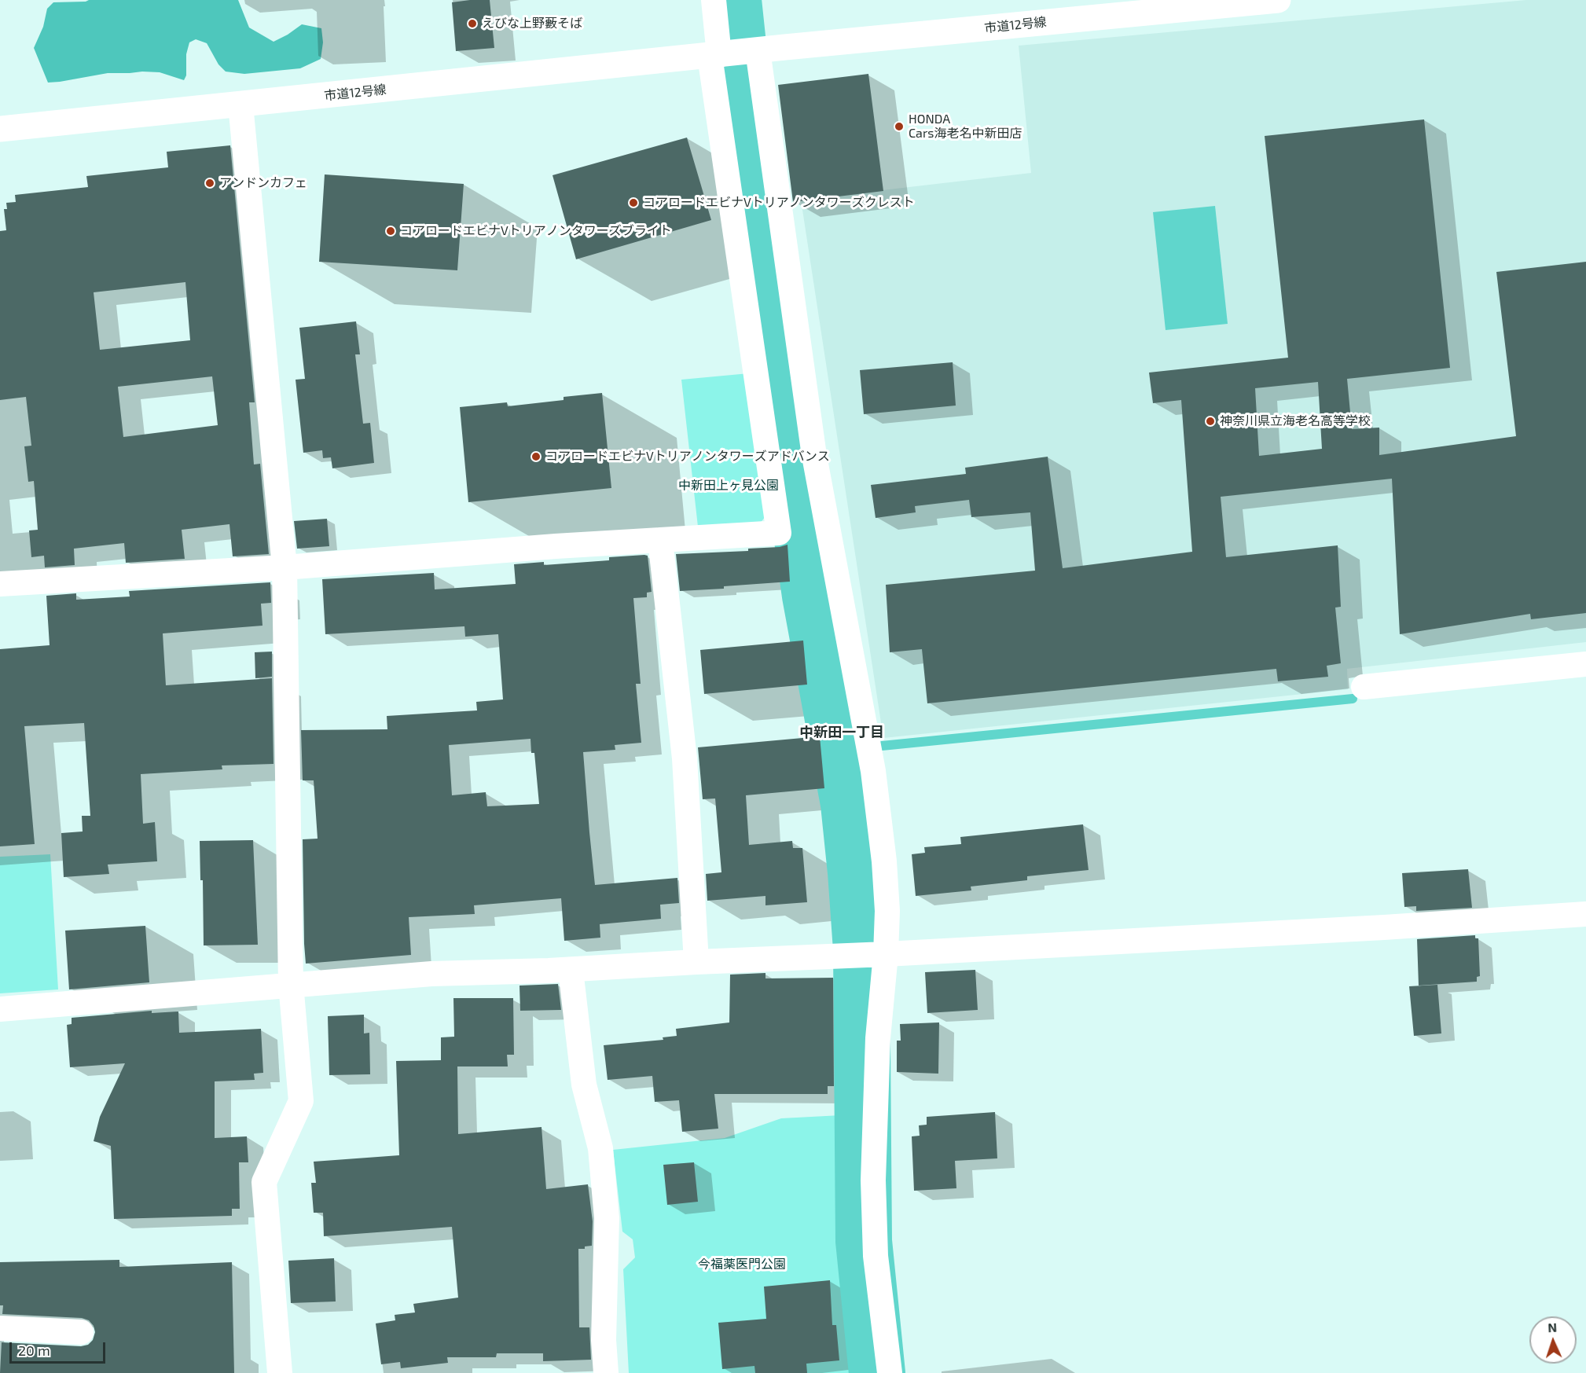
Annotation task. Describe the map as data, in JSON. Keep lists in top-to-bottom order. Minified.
{"streets":{"street":["市道12号線"]},"districts":["中新田一丁目"],"parks":["中新田上ヶ見公園","今福薬医門公園"],"places":["えびな上野藪そば","HONDA Cars海老名中新田店","アンドンカフェ","コアロードエビナVトリアノンタワーズクレスト","コアロードエビナVトリアノンタワーズブライト","神奈川県立海老名高等学校","コアロードエビナVトリアノンタワーズアドバンス"],"scale_bar":"20 m","north":"top"}
